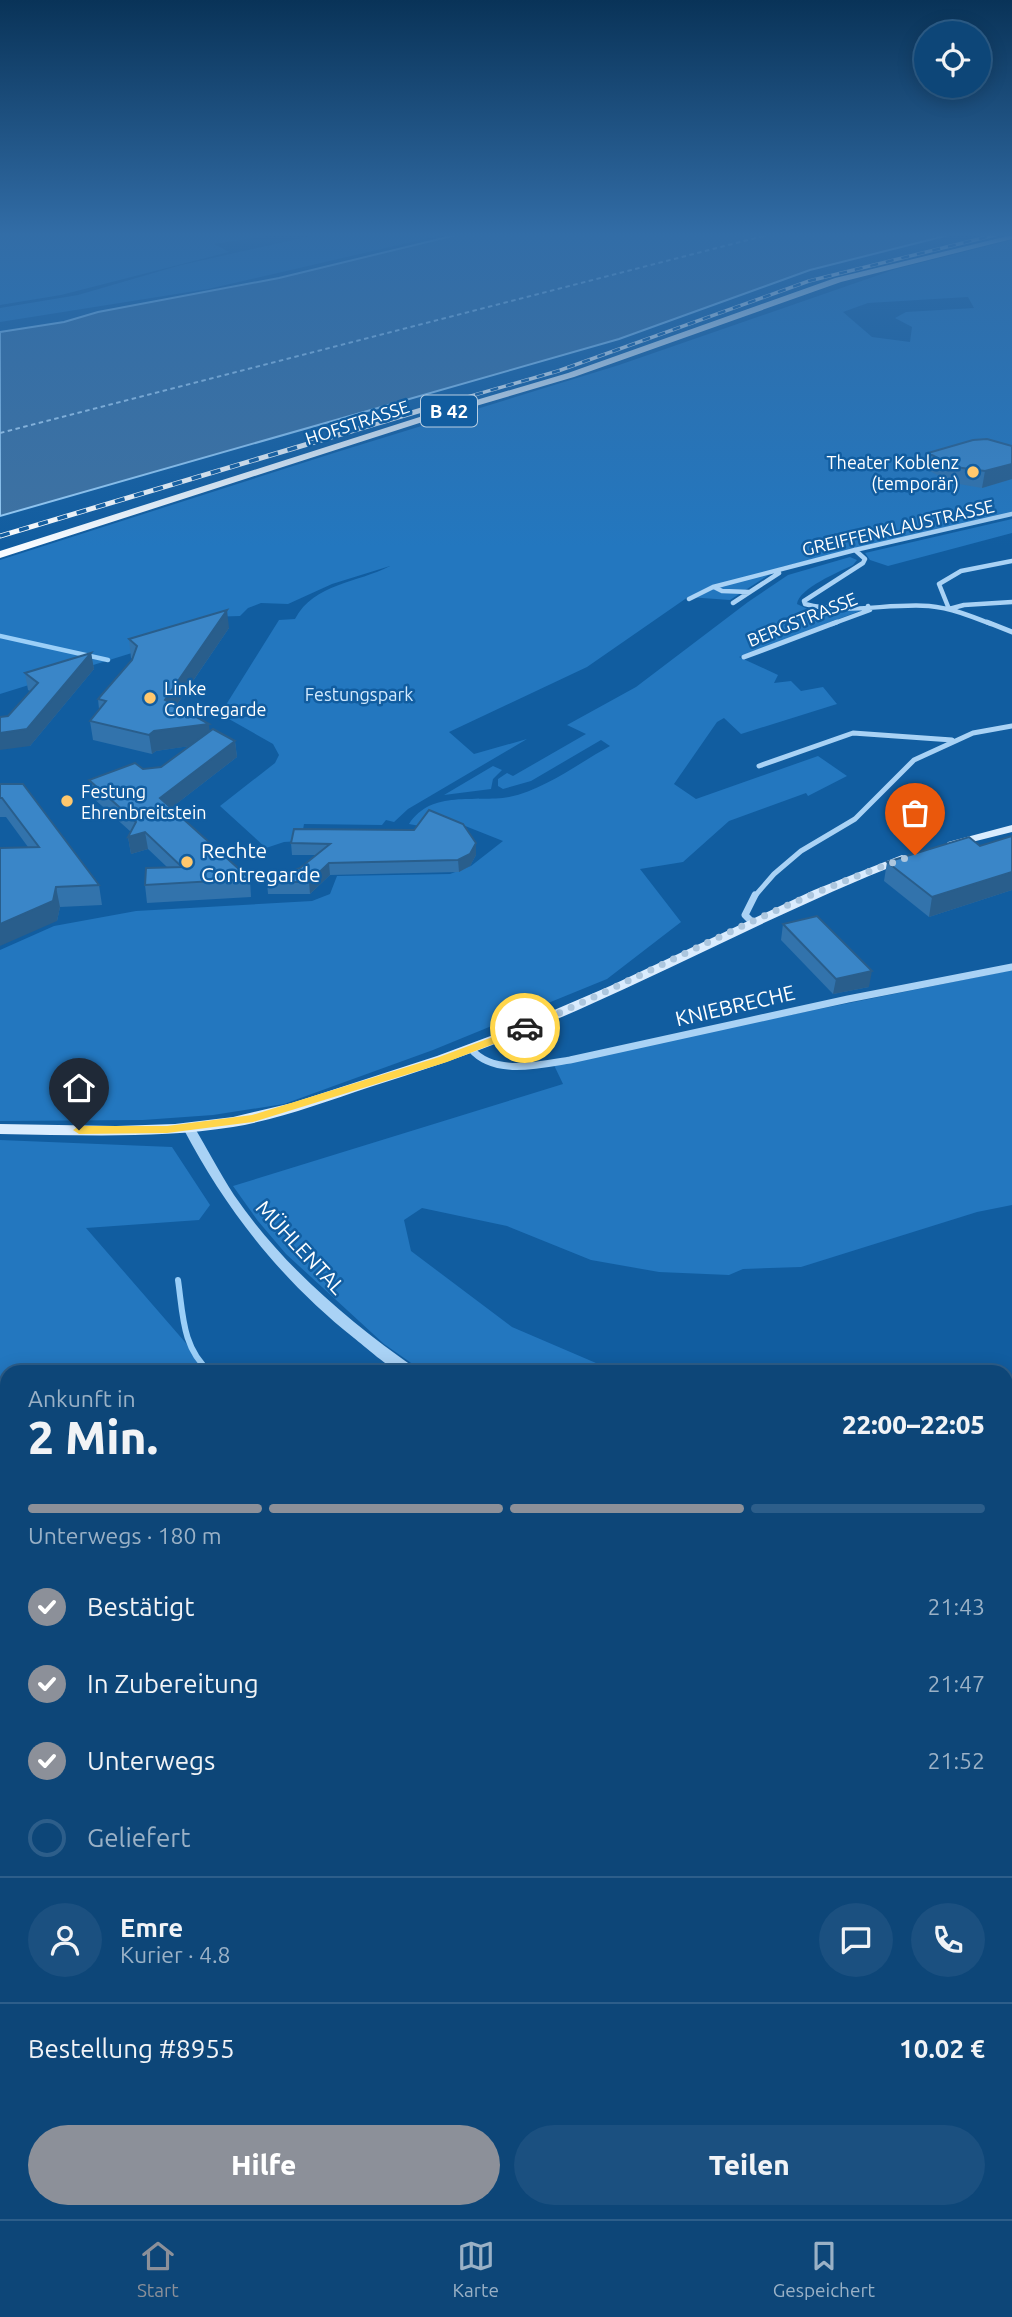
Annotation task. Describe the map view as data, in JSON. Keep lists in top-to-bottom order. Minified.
{"streets":{"main road":["B 42","HOFSTRASSE"],"street":["GREIFFENKLAUSTRASSE","BERGSTRASSE","KNIEBRECHE","MÜHLENTAL"]},"crossings":[["GREIFFENKLAUSTRASSE","BERGSTRASSE"]],"parks":["Festungspark"],"places":["Theater Koblenz (temporär)","Linke Contregarde","Festung Ehrenbreitstein","Rechte Contregarde"],"page":{"heading":["2 Min.","Ankunft in","22:00–22:05"],"panel":["Emre","Kurier · 4.8","Bestellung #8955","10.02 €"],"bar":"Unterwegs · 180 m","list":[["Bestätigt","21:43"],["In Zubereitung","21:47"],["Unterwegs","21:52"],"Geliefert"],"buttons":["Hilfe","Teilen"],"tabs":["Start","Karte","Gespeichert"]}}
